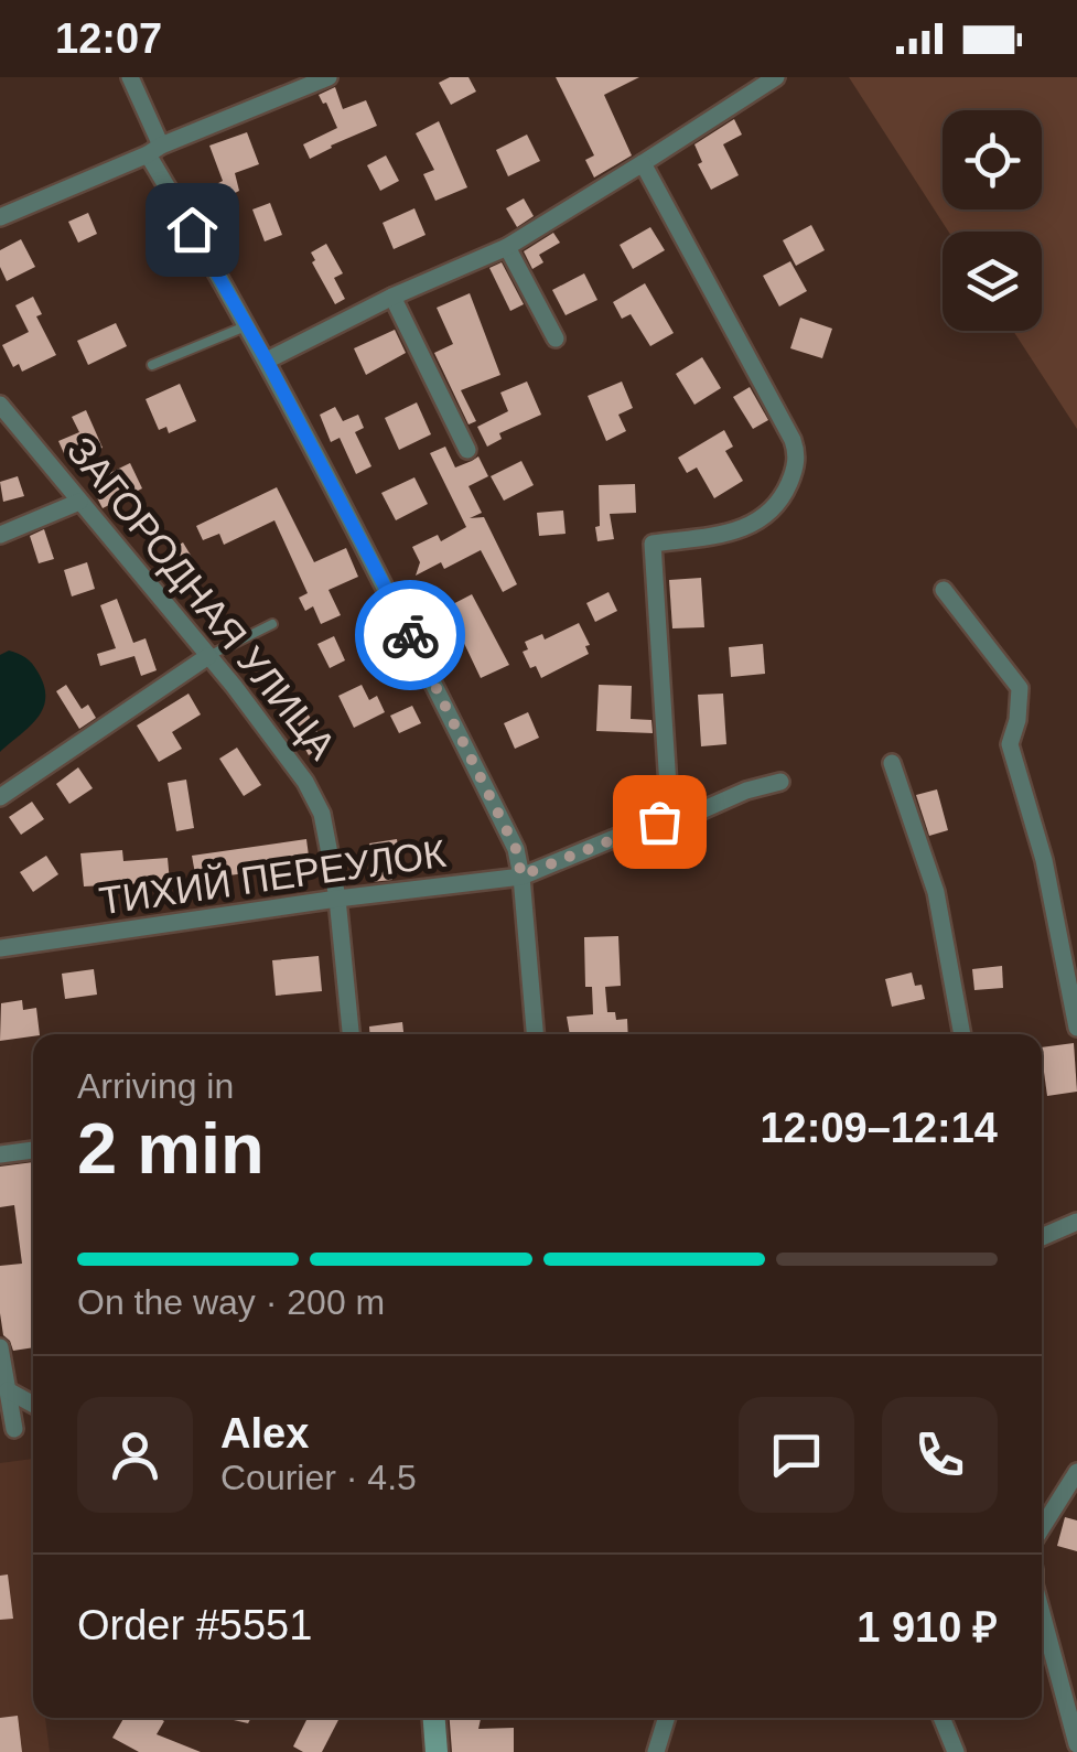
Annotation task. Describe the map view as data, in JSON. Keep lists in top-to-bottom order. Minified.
{"streets":{"street":["ЗАГОРОДНАЯ УЛИЦА","ТИХИЙ ПЕРЕУЛОК"]},"crossings":[["ЗАГОРОДНАЯ УЛИЦА","ТИХИЙ ПЕРЕУЛОК"]],"page":{"status":"12:07","heading":["2 min","Arriving in","12:09–12:14"],"panel":["Alex","Courier · 4.5","Order #5551","1 910 ₽"],"bar":"On the way · 200 m"}}
